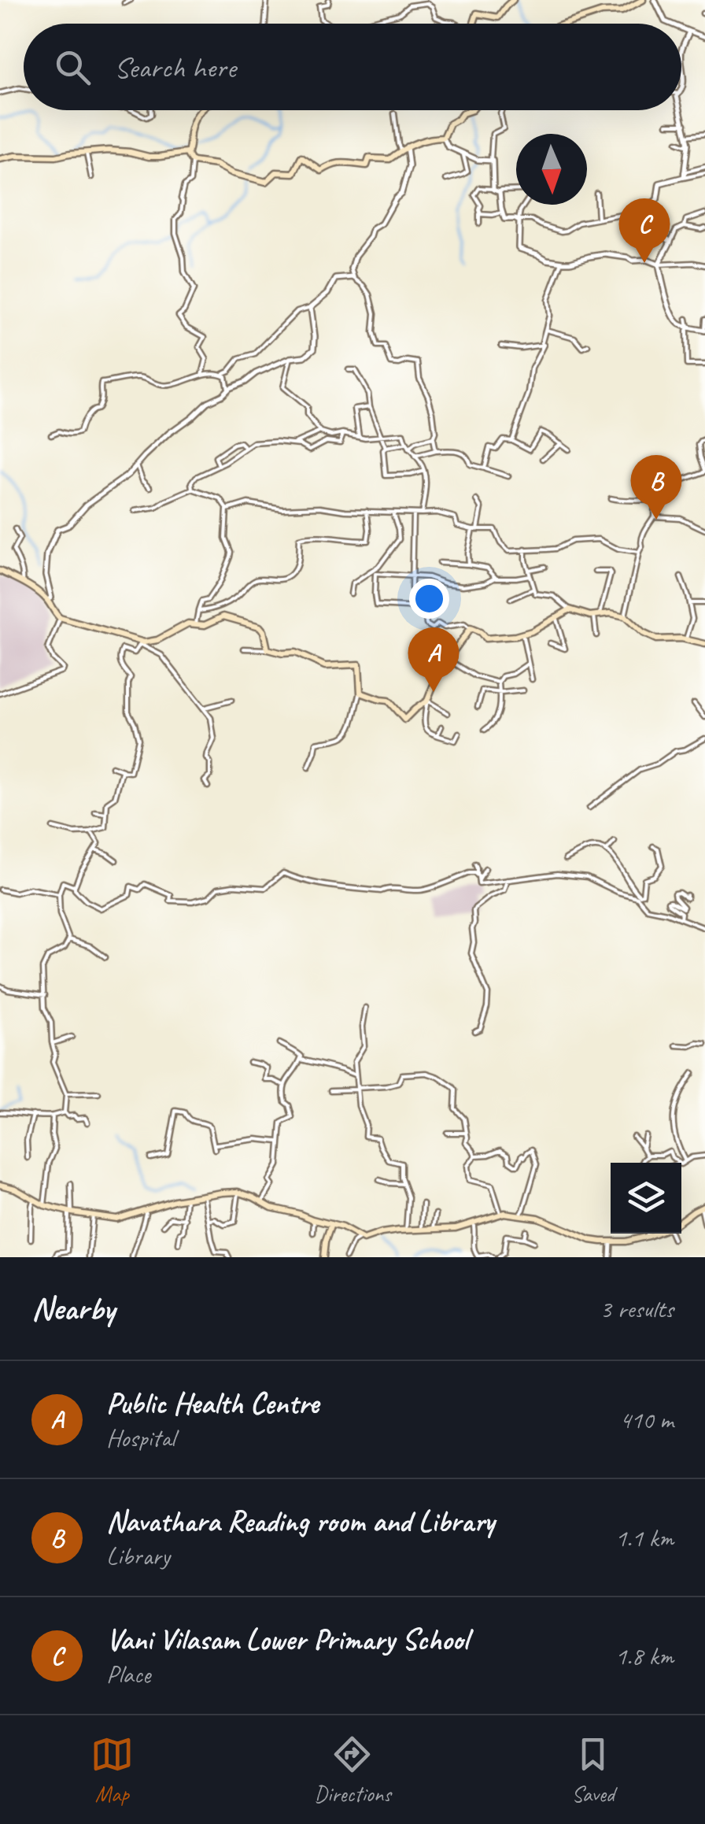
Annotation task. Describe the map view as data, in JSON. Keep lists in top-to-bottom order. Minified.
{"north":"bottom","page":{"search":"Search here","pins":["C","B","A"],"heading":["Nearby","3 results"],"list":[{"mark":"A","name":"Public Health Centre","note":"Hospital","value":"410 m"},{"mark":"B","name":"Navathara Reading room and Library","note":"Library","value":"1.1 km"},{"mark":"C","name":"Vani Vilasam Lower Primary School","note":"Place","value":"1.8 km"}],"nav":["Map","Directions","Saved"]}}
